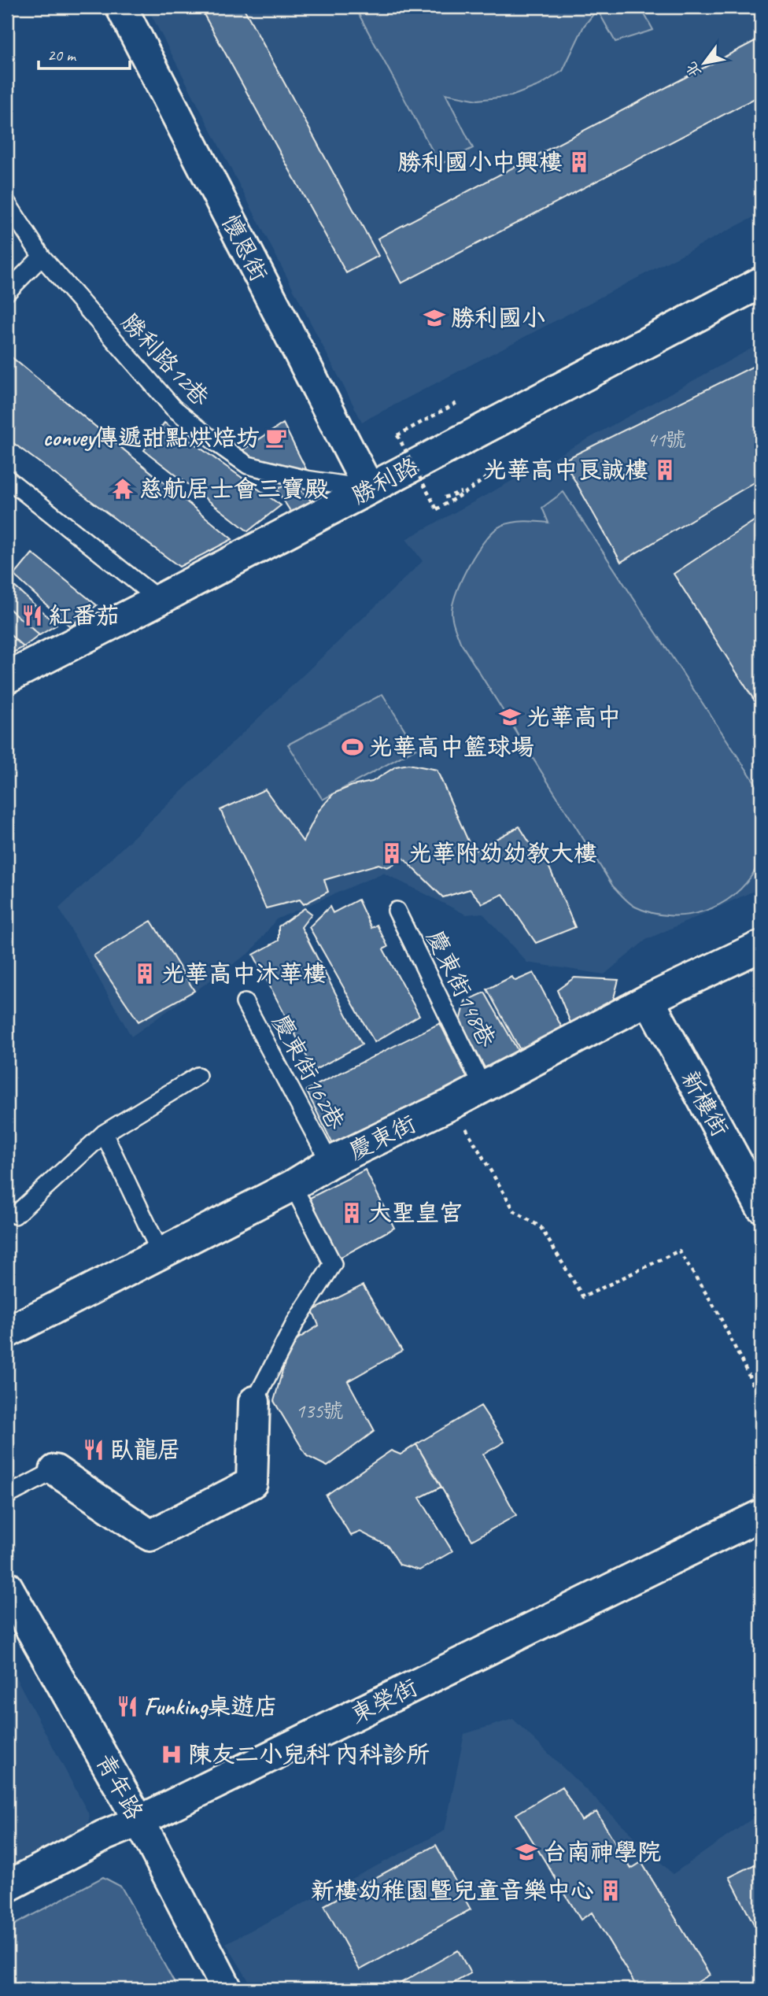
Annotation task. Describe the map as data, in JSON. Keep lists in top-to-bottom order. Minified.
{"streets":{"street":["懷恩街","勝利路","新樓街","慶東街","東榮街","青年路"],"lane":["勝利路12巷","慶東街148巷","慶東街162巷"]},"crossings":[["懷恩街","勝利路12巷"],["懷恩街","勝利路"],["勝利路12巷","勝利路"],["慶東街148巷","慶東街"],["慶東街162巷","慶東街"],["新樓街","慶東街"],["東榮街","青年路"]],"places":{"building":["勝利國小中興樓","光華高中良誠樓","光華附幼幼教大樓","光華高中沐華樓","大聖皇宮","新樓幼稚園暨兒童音樂中心"],"school or university":["勝利國小","光華高中","台南神學院"],"cafe":["convey傳遞甜點烘焙坊"],"temple":["慈航居士會三寶殿"],"restaurant":["紅番茄","臥龍居","Funking桌遊店"],"sports":["光華高中籃球場"],"hospital":["陳友二小兒科 內科診所"]},"house_numbers":["41號","135號"],"scale_bar":"20 m","north":"bottom left"}
